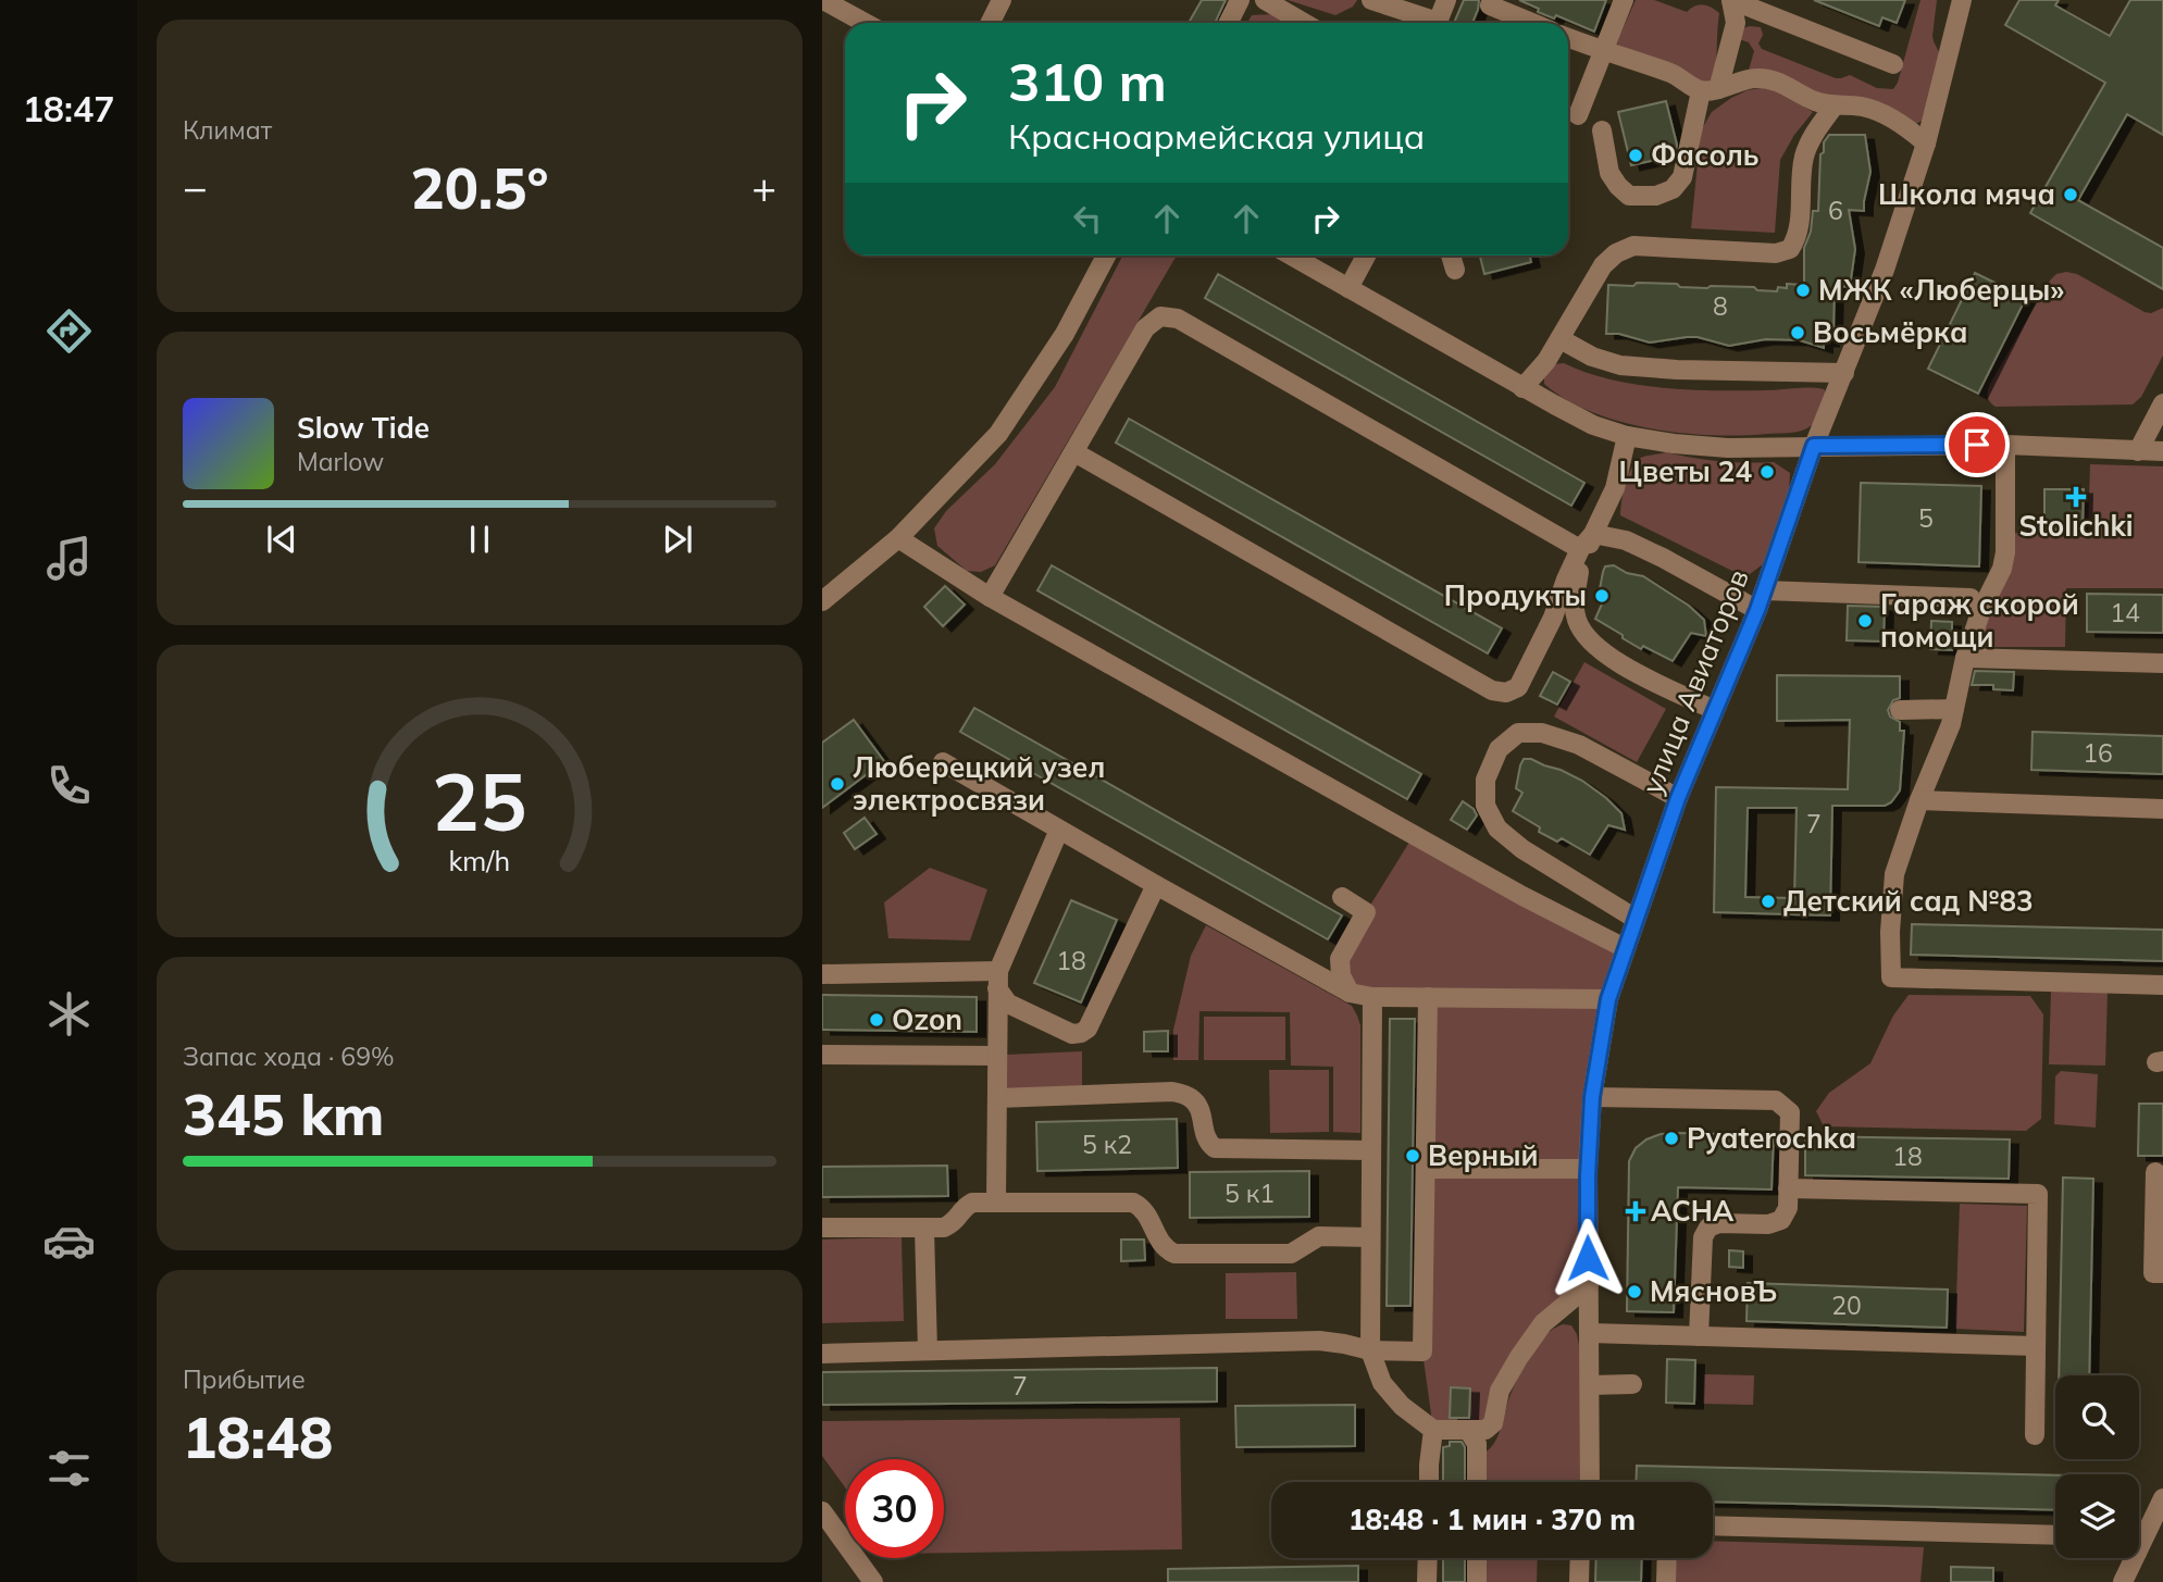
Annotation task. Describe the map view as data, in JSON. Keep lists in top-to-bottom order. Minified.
{"streets":{"street":["улица Авиаторов"]},"places":{"other":["Фасоль","Школа мяча","МЖК «Люберцы»","Восьмёрка","Цветы 24","Продукты","Гараж скорой помощи","Люберецкий узел электросвязи","Детский сад №83","Ozon","Pyaterochka","Верный","МясновЪ"],"health":["Stolichki","АСНА"]},"house_numbers":["6","8","5","14","16","7","18","5 к2","18","5 к1","20","7"],"page":{"tabs":"18:47","tile":["Климат",["Запас хода · 69%","345 km"],["Прибытие","18:48"]],"turn":["310 m","Красноармейская улица"],"heat":["−","20.5°","+"],"song":["Slow Tide","Marlow"],"limit":"30","trip":"18:48 · 1 мин · 370 m","gauge":["25","km/h"]}}
